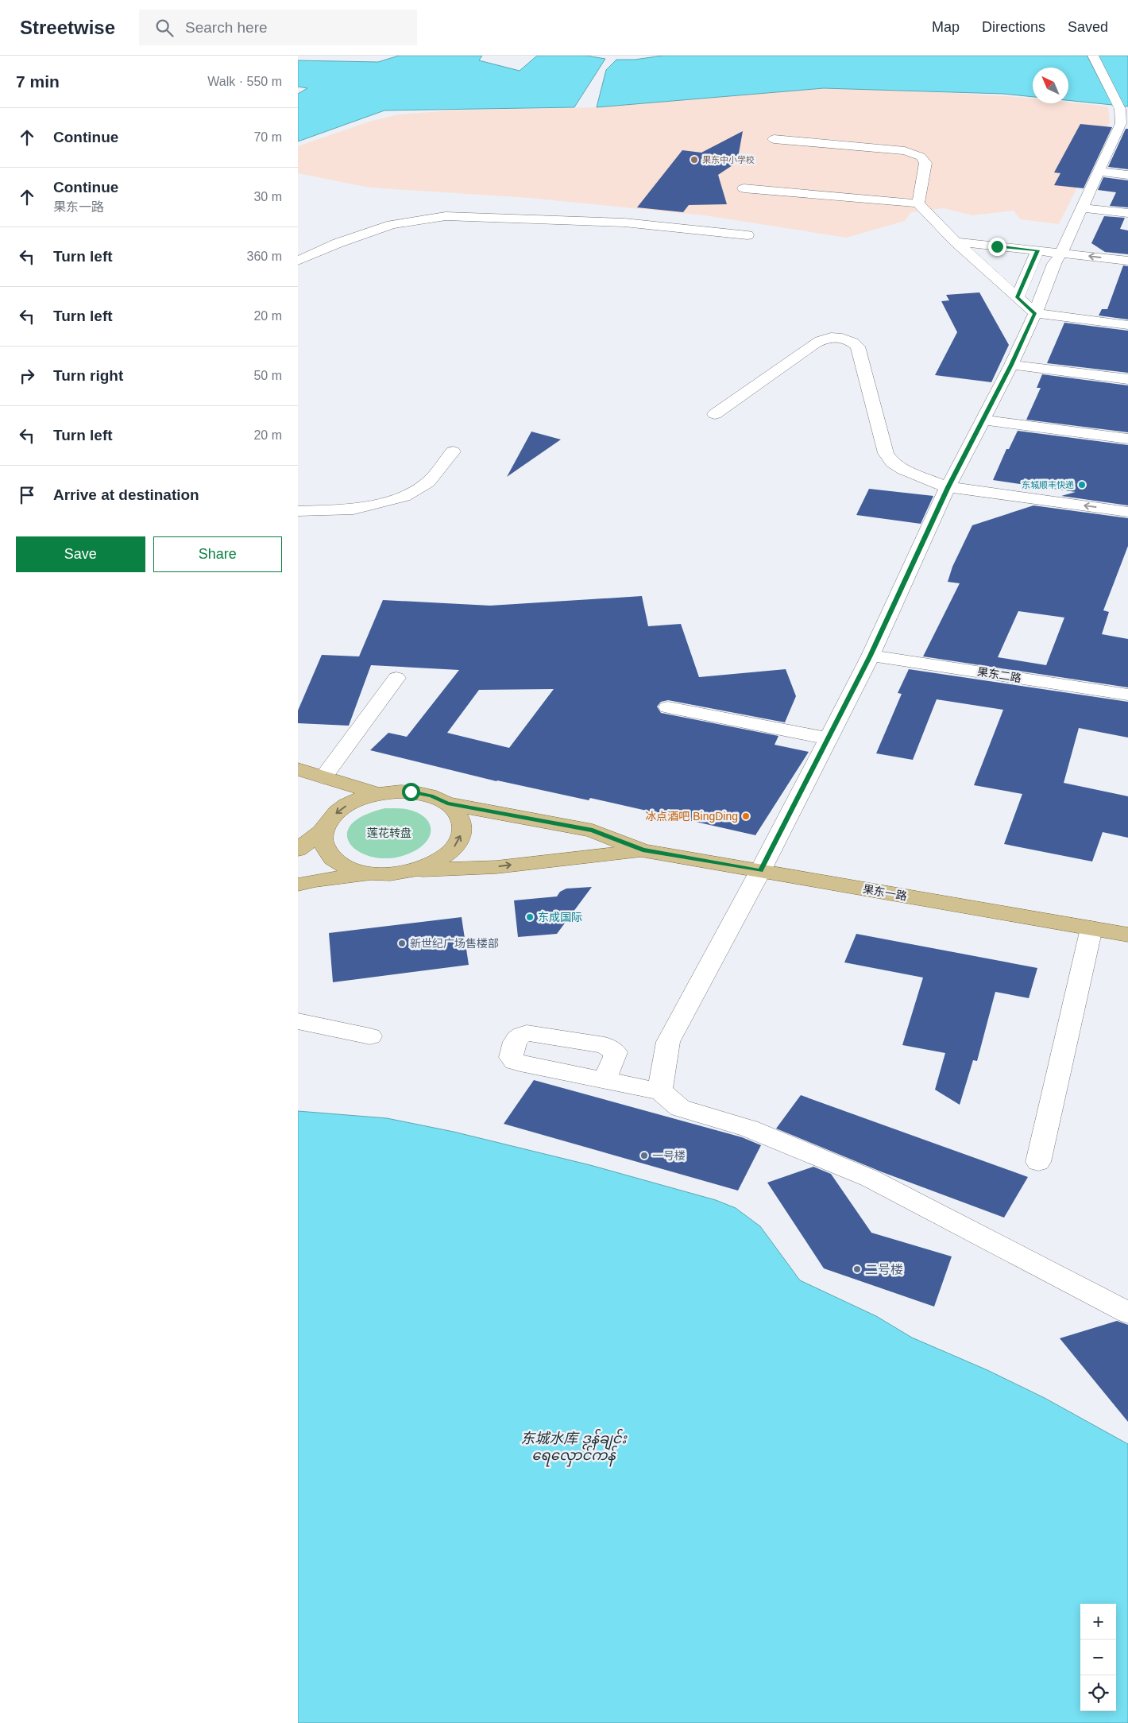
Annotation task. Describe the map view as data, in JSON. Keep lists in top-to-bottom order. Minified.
{"streets":{"main road":["果东一路"],"street":["果东二路"]},"water":["东城水库 ဒွန်ချင်း ရေလှောင်ကန်"],"parks":["莲花转盘"],"places":["果东中小学校","东城顺丰快递","冰点酒吧 BingDing","东成国际","新世纪广场售楼部","一号楼","二号楼"],"north":"top left","page":{"header":"Streetwise","search":"Search here","nav":["Map","Directions","Saved"],"heading":["7 min","Walk · 550 m"],"list":[["Continue","70 m"],["Continue","果东一路","30 m"],["Turn left","360 m"],["Turn left","20 m"],["Turn right","50 m"],["Turn left","20 m"],"Arrive at destination"],"buttons":["Save","Share"],"map_buttons":["+","−"]}}
